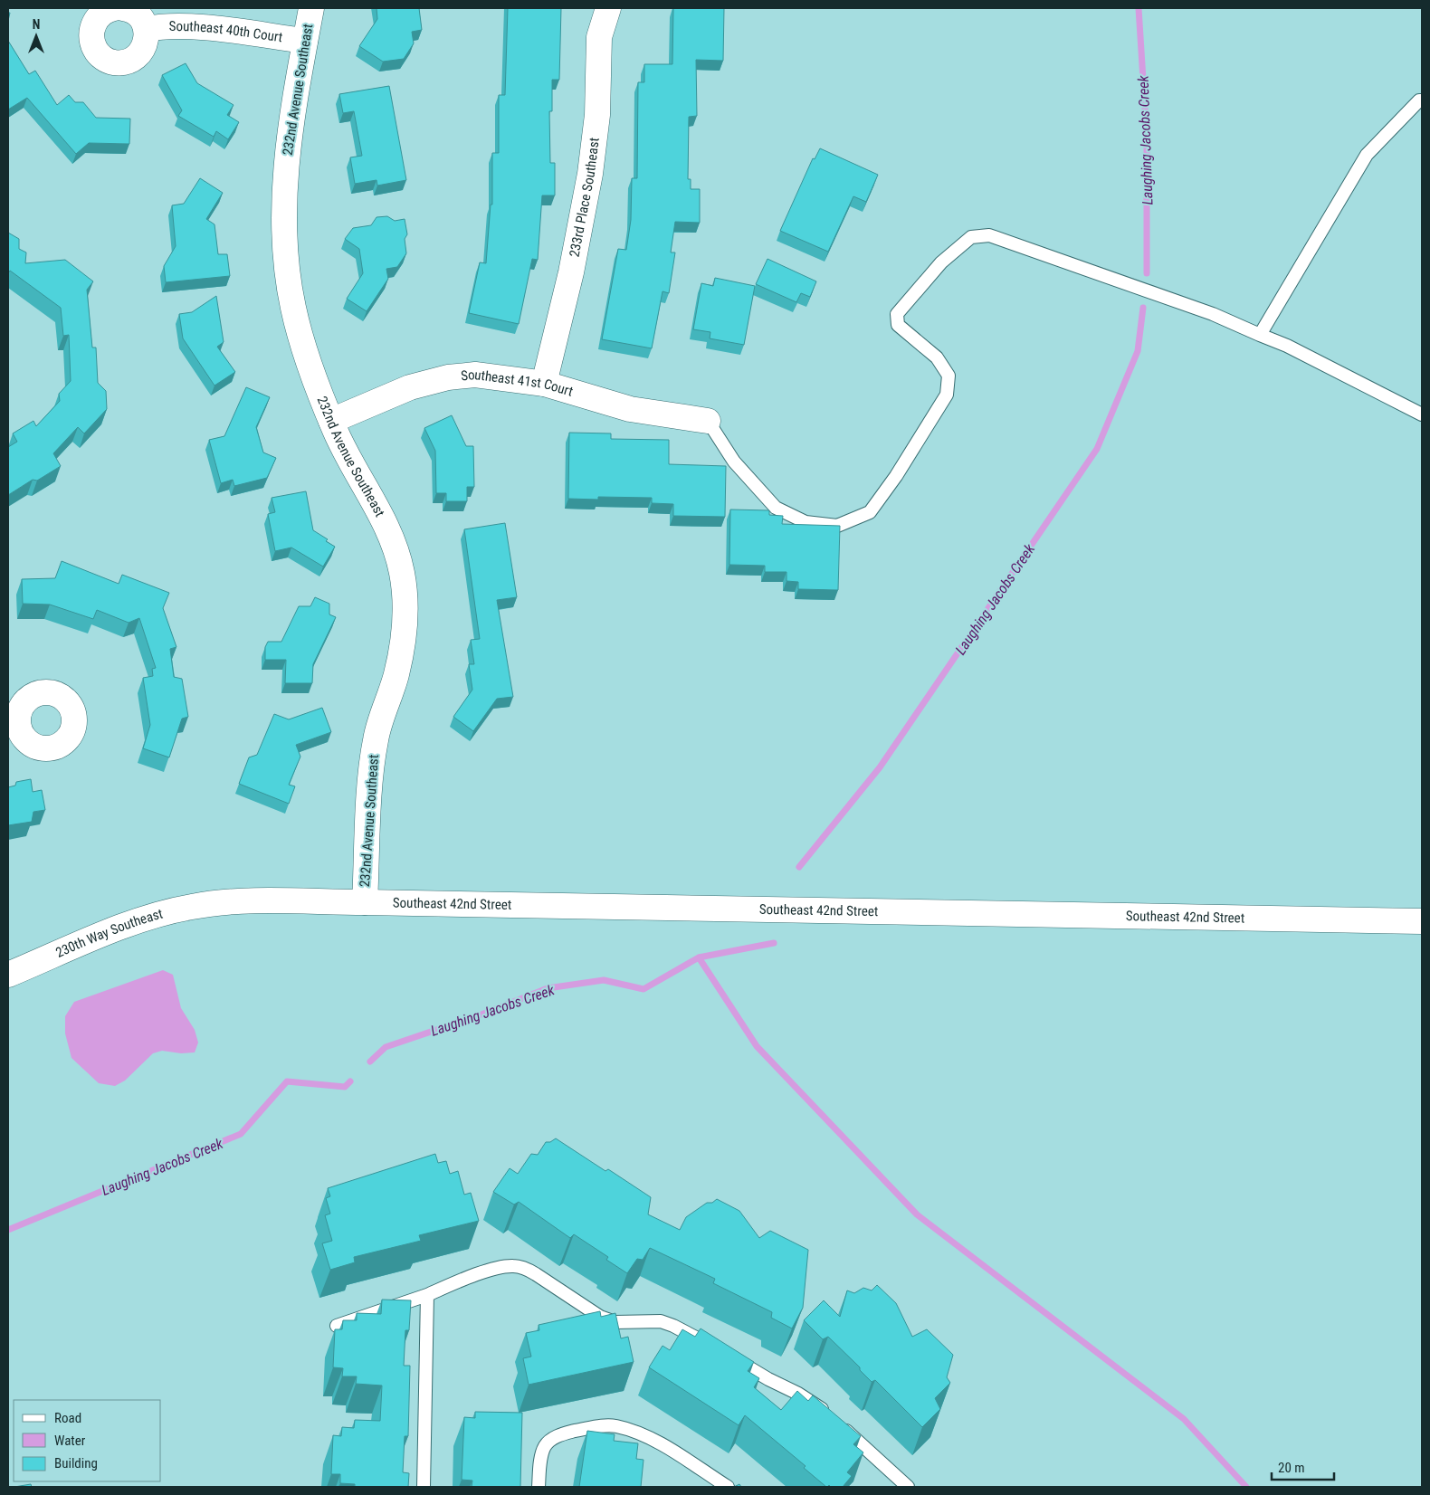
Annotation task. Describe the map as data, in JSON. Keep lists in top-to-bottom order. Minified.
{"streets":{"street":["Southeast 40th Court","232nd Avenue Southeast","233rd Place Southeast","Southeast 41st Court","Southeast 42nd Street","230th Way Southeast"]},"crossings":[["Southeast 40th Court","232nd Avenue Southeast"],["232nd Avenue Southeast","Southeast 41st Court"],["232nd Avenue Southeast","Southeast 42nd Street"],["233rd Place Southeast","Southeast 41st Court"],["Southeast 42nd Street","230th Way Southeast"]],"water":["Laughing Jacobs Creek"],"legend":["Road","Water","Building"],"scale_bar":"20 m","north":"top"}
